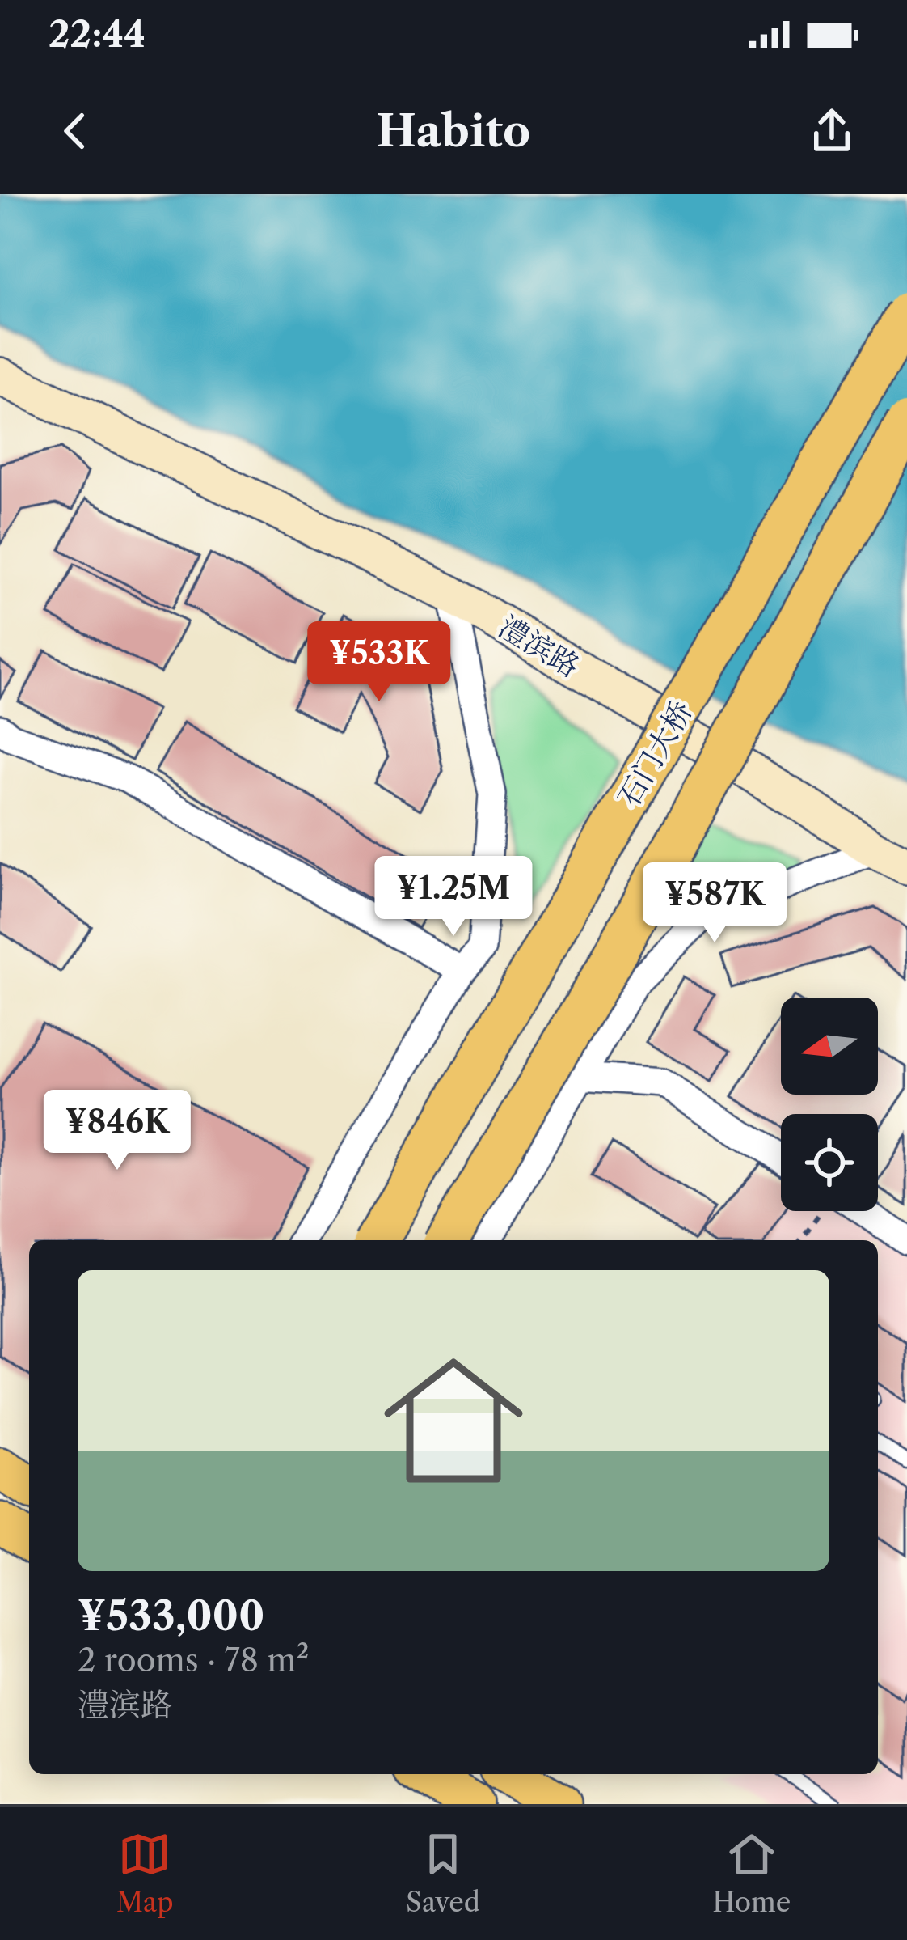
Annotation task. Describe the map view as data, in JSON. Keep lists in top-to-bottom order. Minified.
{"streets":{"main road":["石门大桥"],"street":["澧滨路"]},"north":"left","page":{"status":"22:44","header":"Habito","price":["¥533K","¥1.25M","¥587K","¥846K"],"list":[{"name":"¥533,000","note":"2 rooms · 78 m² · 澧滨路"}],"tabs":["Map","Saved","Home"]}}
